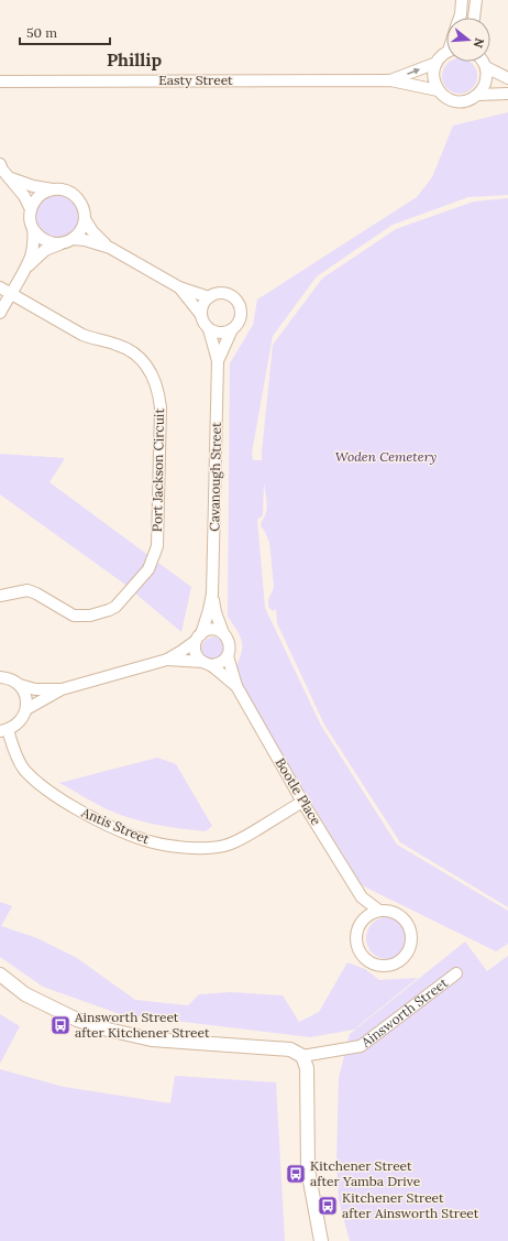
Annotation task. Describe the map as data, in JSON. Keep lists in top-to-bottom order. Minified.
{"streets":{"street":["Easty Street","Port Jackson Circuit","Cavanough Street","Bootle Place","Antis Street","Ainsworth Street"]},"crossings":[["Cavanough Street","Bootle Place"],["Bootle Place","Antis Street"]],"districts":["Phillip"],"parks":["Woden Cemetery"],"places":{"bus stop":["Ainsworth Street after Kitchener Street","Kitchener Street after Yamba Drive","Kitchener Street after Ainsworth Street"]},"scale_bar":"50 m","north":"right"}
